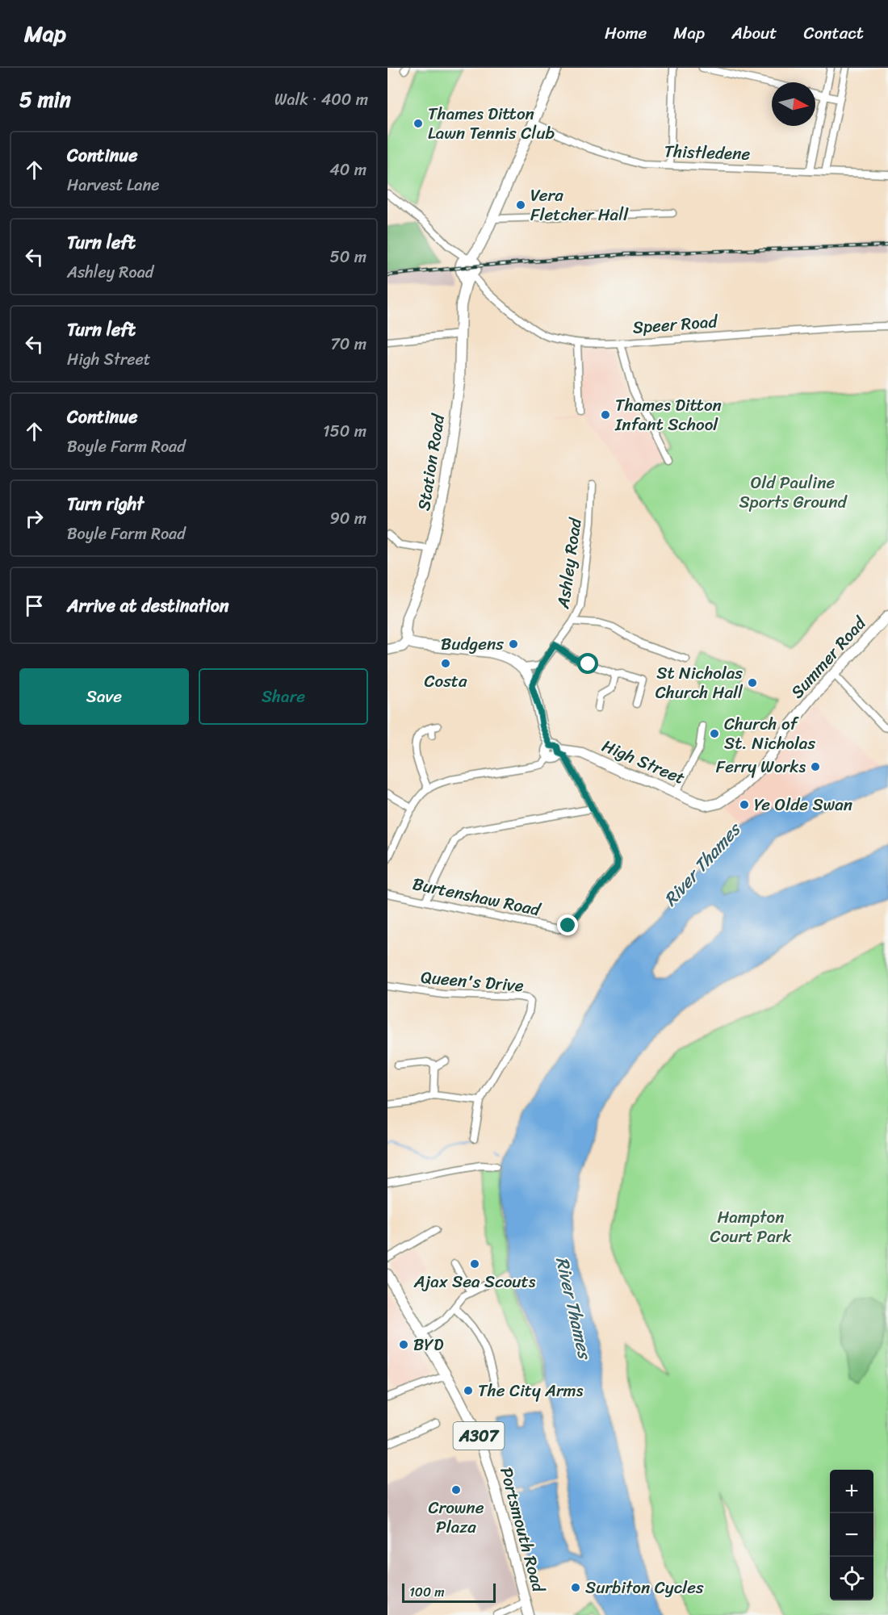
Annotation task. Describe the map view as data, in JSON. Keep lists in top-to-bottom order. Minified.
{"streets":{"main road":["Station Road","Summer Road","High Street","A307","Portsmouth Road"],"street":["Thistledene","Speer Road","Ashley Road","Burtenshaw Road","Queen's Drive"]},"crossings":[["Speer Road","Station Road"],["Summer Road","High Street"]],"water":["River Thames"],"parks":["Old Pauline Sports Ground","Hampton Court Park"],"places":["Thames Ditton Lawn Tennis Club","Vera Fletcher Hall","Thames Ditton Infant School","Budgens","Costa","St Nicholas Church Hall","Church of St. Nicholas","Ferry Works","Ye Olde Swan","Ajax Sea Scouts","BYD","The City Arms","Crowne Plaza","Surbiton Cycles"],"scale_bar":"100 m","north":"right","page":{"header":"Map","nav":["Home","Map","About","Contact"],"heading":["5 min","Walk · 400 m"],"list":[["Continue","Harvest Lane","40 m"],["Turn left","Ashley Road","50 m"],["Turn left","High Street","70 m"],["Continue","Boyle Farm Road","150 m"],["Turn right","Boyle Farm Road","90 m"],"Arrive at destination"],"buttons":["Save","Share"],"map_buttons":["+","−"],"scale":"100 m"}}
